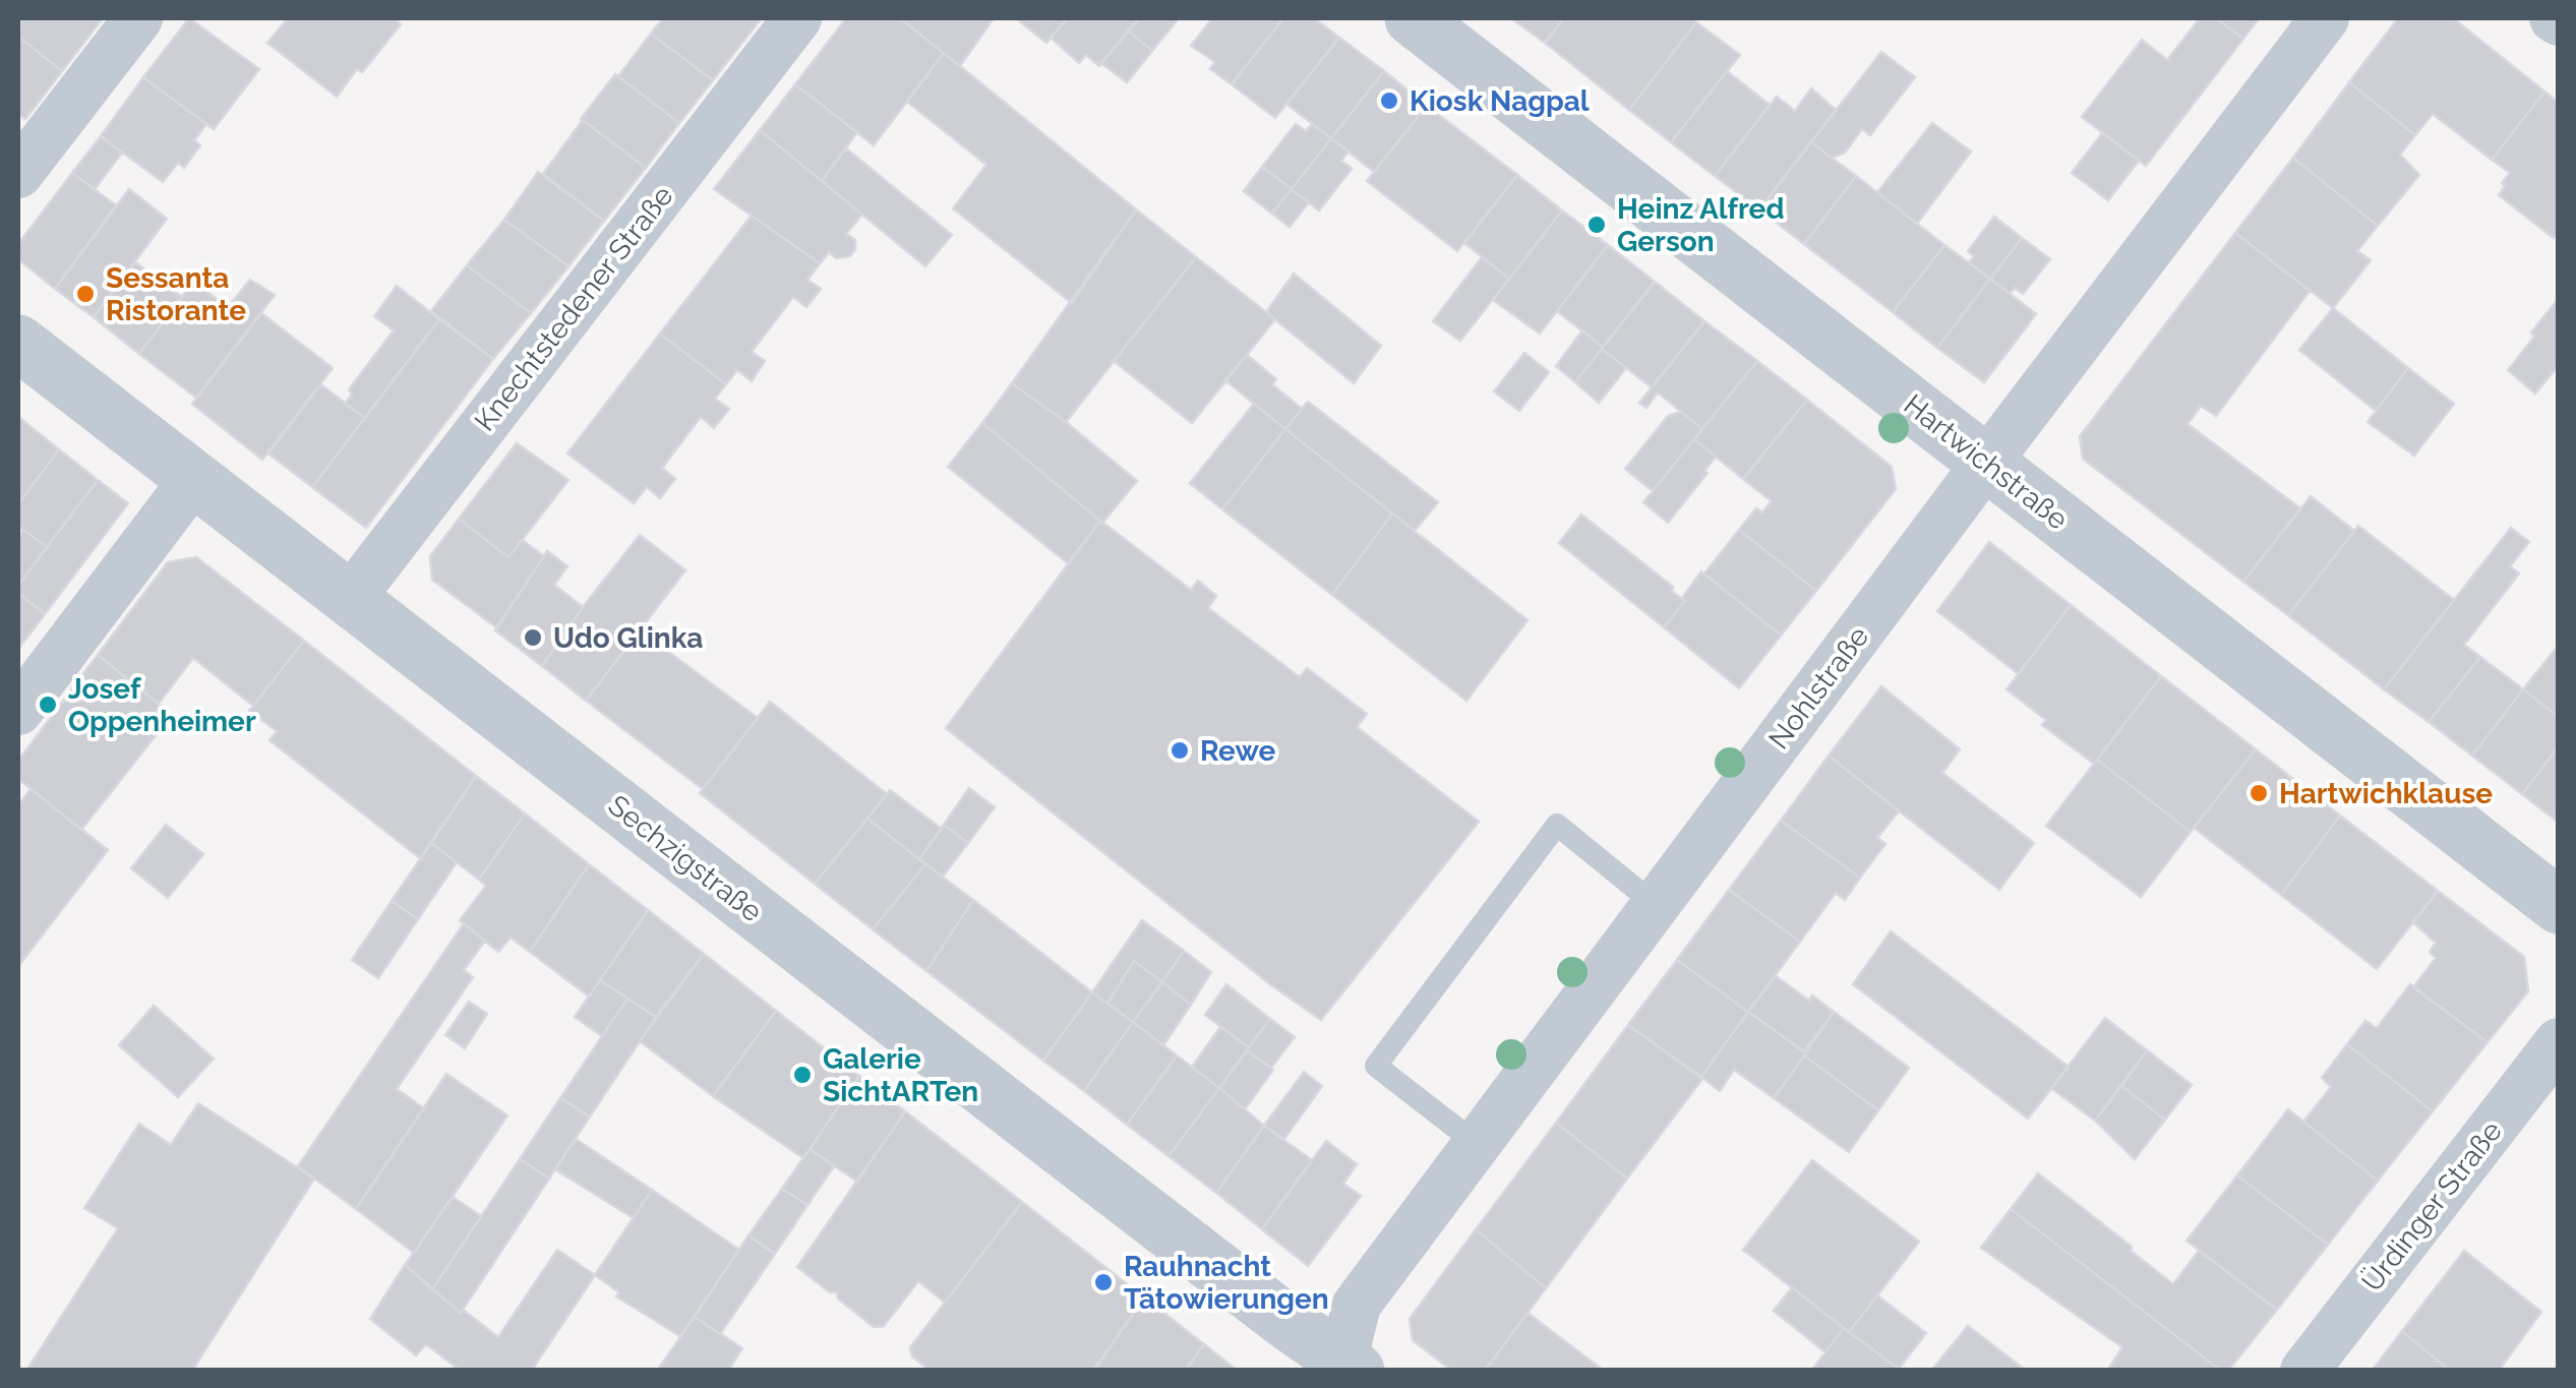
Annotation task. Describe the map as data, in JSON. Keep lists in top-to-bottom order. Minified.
{"streets":{"street":["Knechtstedener Straße","Hartwichstraße","Nohlstraße","Sechzigstraße","Ürdinger Straße"]},"crossings":[["Knechtstedener Straße","Sechzigstraße"],["Hartwichstraße","Nohlstraße"],["Nohlstraße","Sechzigstraße"]],"places":["Kiosk Nagpal","Heinz Alfred Gerson","Sessanta Ristorante","Udo Glinka","Josef Oppenheimer","Rewe","Hartwichklause","Galerie SichtARTen","Rauhnacht Tätowierungen"]}
